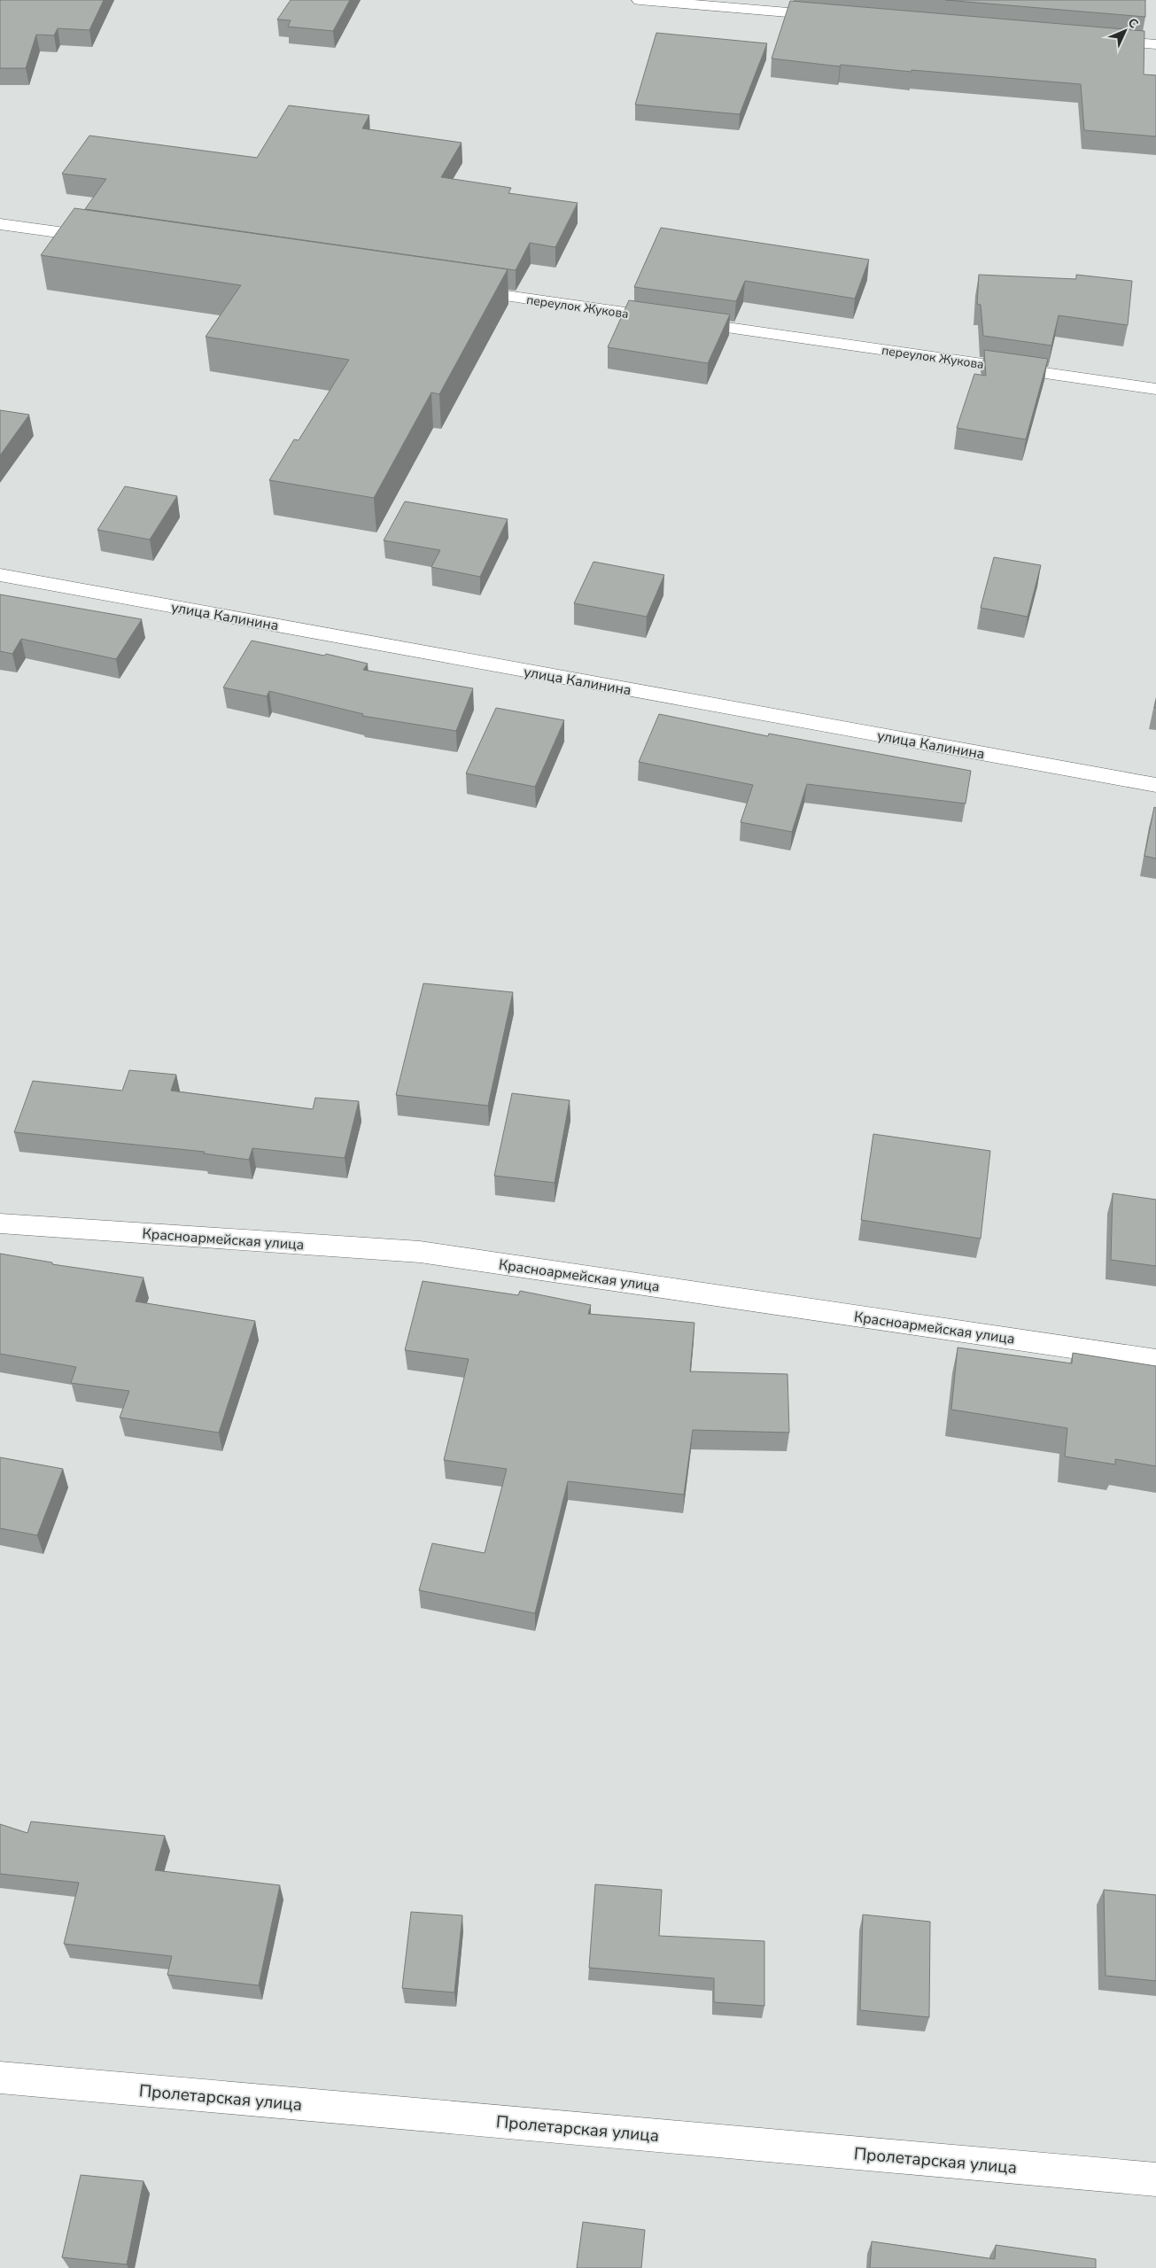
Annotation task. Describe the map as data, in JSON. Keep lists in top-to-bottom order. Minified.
{"streets":{"street":["переулок Жукова","улица Калинина","Красноармейская улица","Пролетарская улица"]},"north":"top right"}
